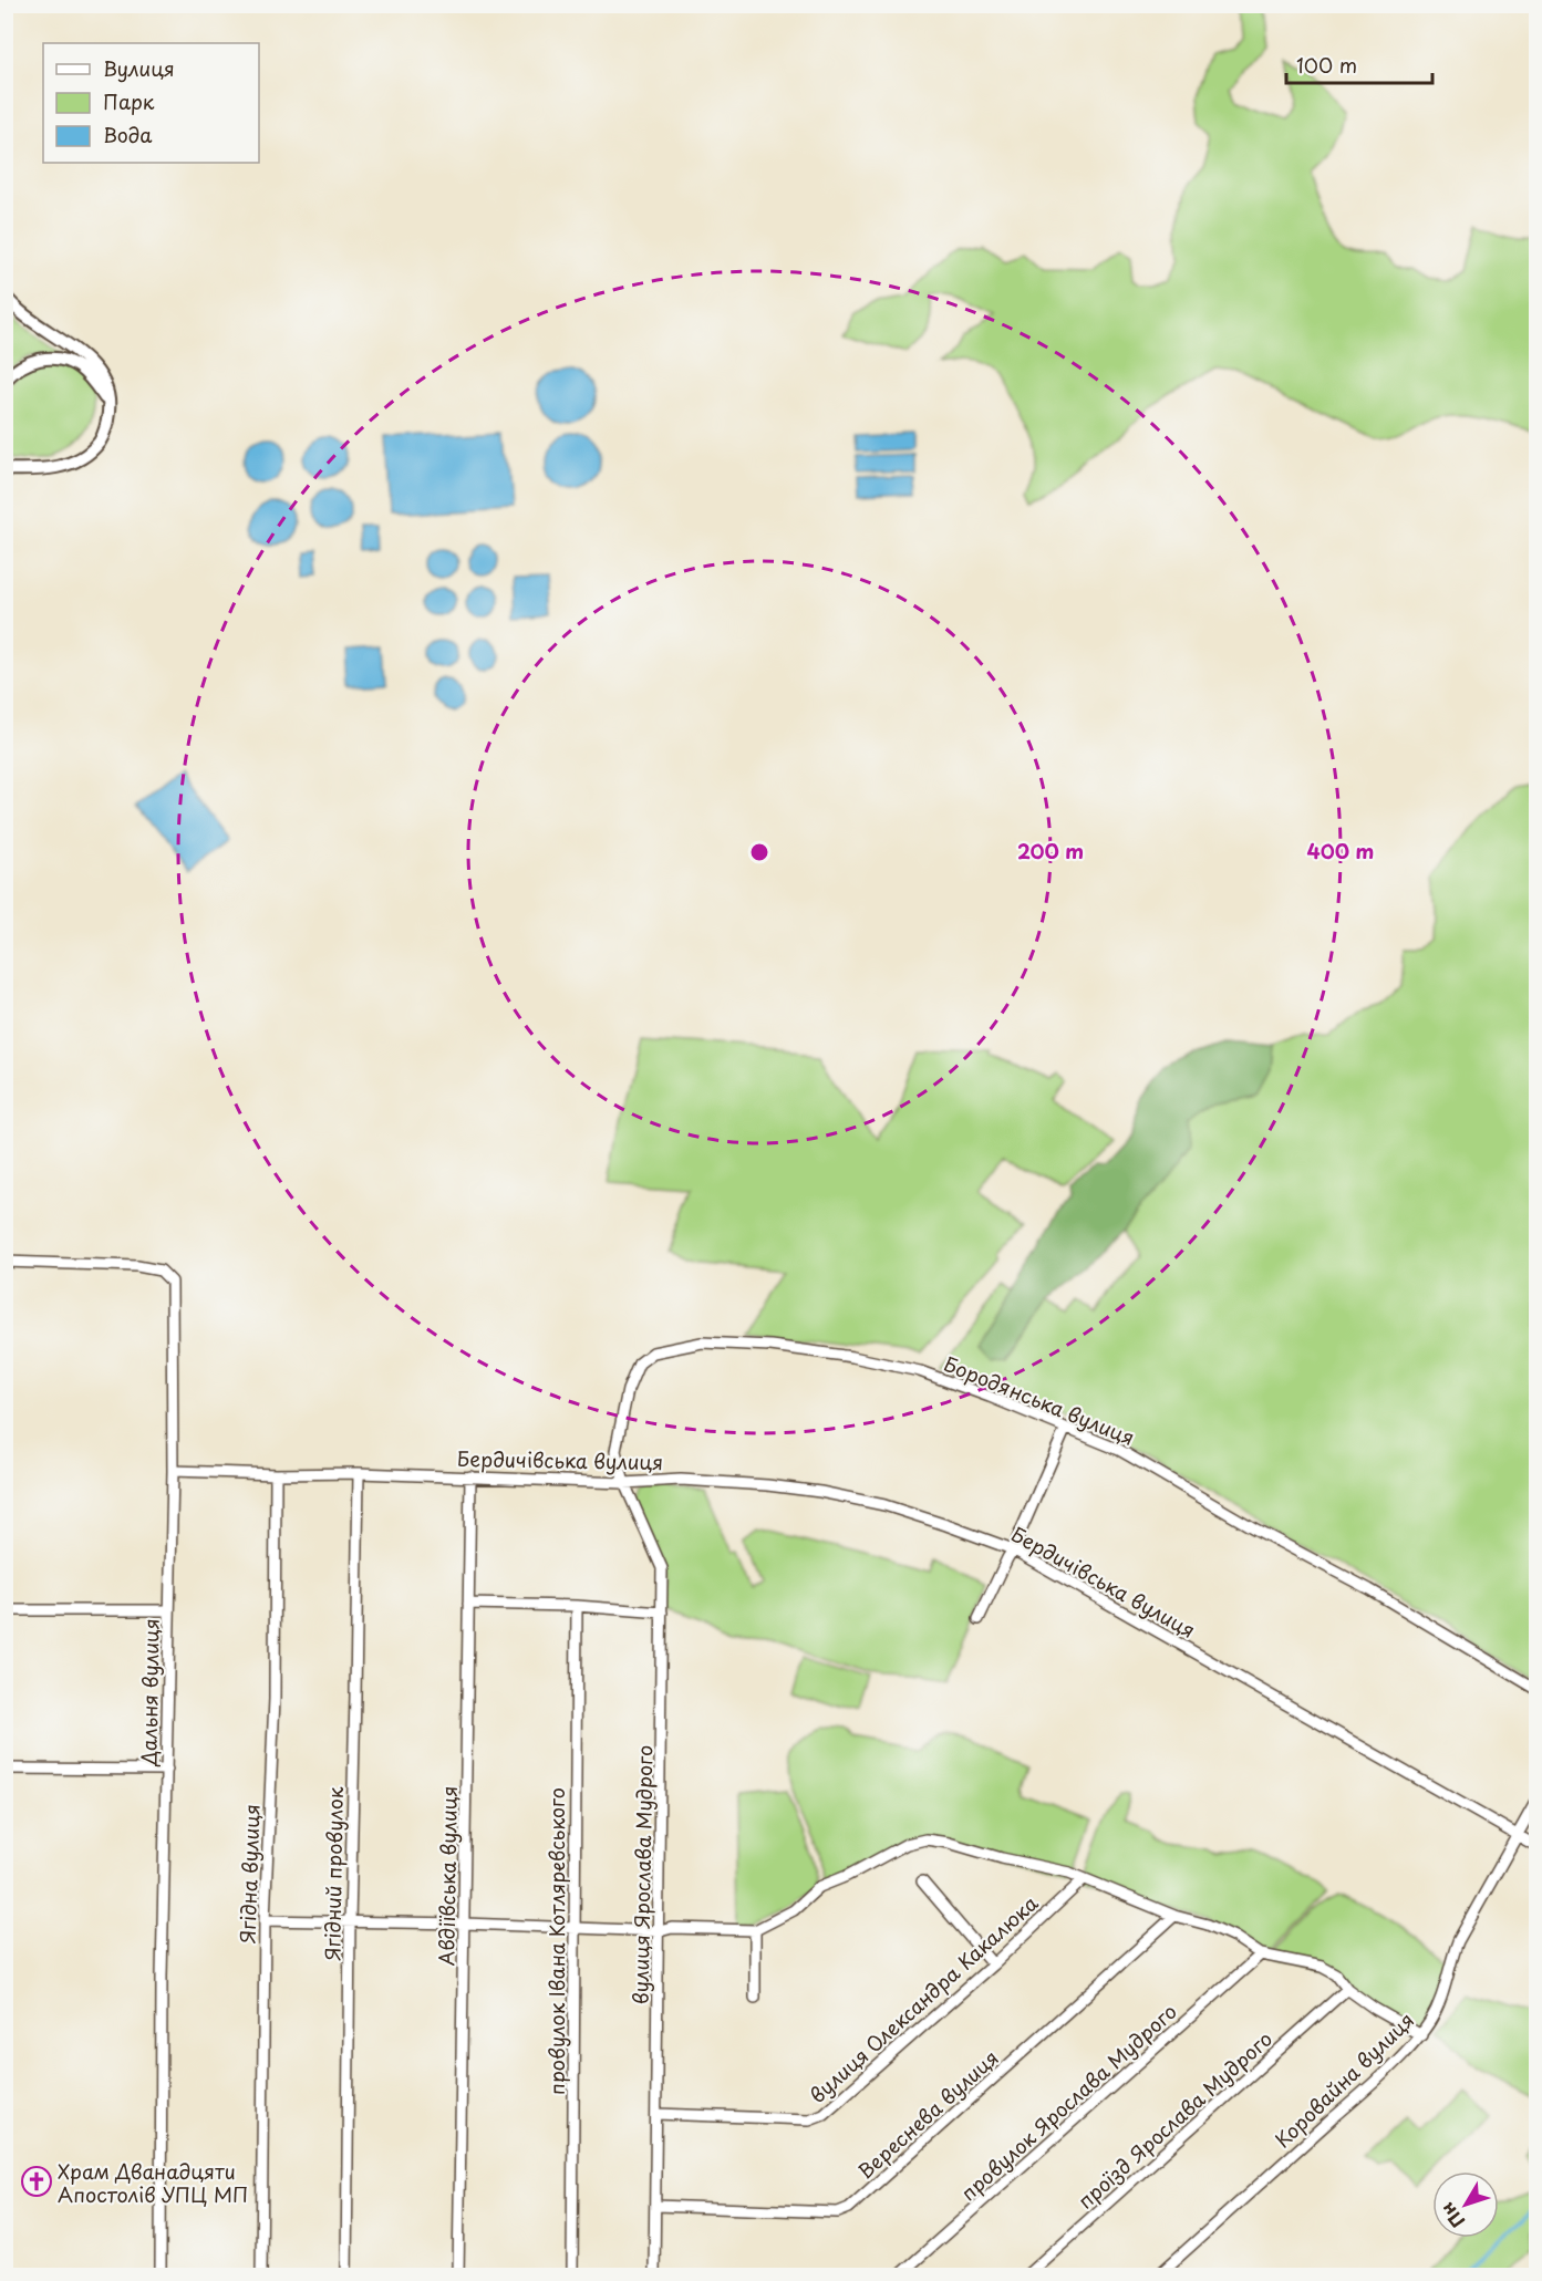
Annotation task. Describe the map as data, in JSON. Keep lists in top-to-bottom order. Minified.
{"streets":{"street":["Бородянська вулиця","Бердичівська вулиця","Дальня вулиця","Ягідна вулиця","Ягідний провулок","вулиця Ярослава Мудрого","Авдіївська вулиця","провулок Івана Котляревського","вулиця Олександра Какалюка","Коровайна вулиця","провулок Ярослава Мудрого","Вереснева вулиця","проїзд Ярослава Мудрого"]},"crossings":[["Бородянська вулиця","Бердичівська вулиця"],["Бородянська вулиця","вулиця Ярослава Мудрого"],["Бердичівська вулиця","Дальня вулиця"],["Бердичівська вулиця","Ягідна вулиця"],["Бердичівська вулиця","Ягідний провулок"],["Бердичівська вулиця","вулиця Ярослава Мудрого"],["Бердичівська вулиця","Авдіївська вулиця"],["Бердичівська вулиця","Коровайна вулиця"],["вулиця Ярослава Мудрого","вулиця Олександра Какалюка"],["вулиця Ярослава Мудрого","Вереснева вулиця"]],"places":{"church":["Храм Дванадцяти Апостолів УПЦ МП"]},"legend":["Вулиця","Парк","Вода"],"scale_bar":"100 m","north":"bottom left","rings":["200 m","400 m"]}
